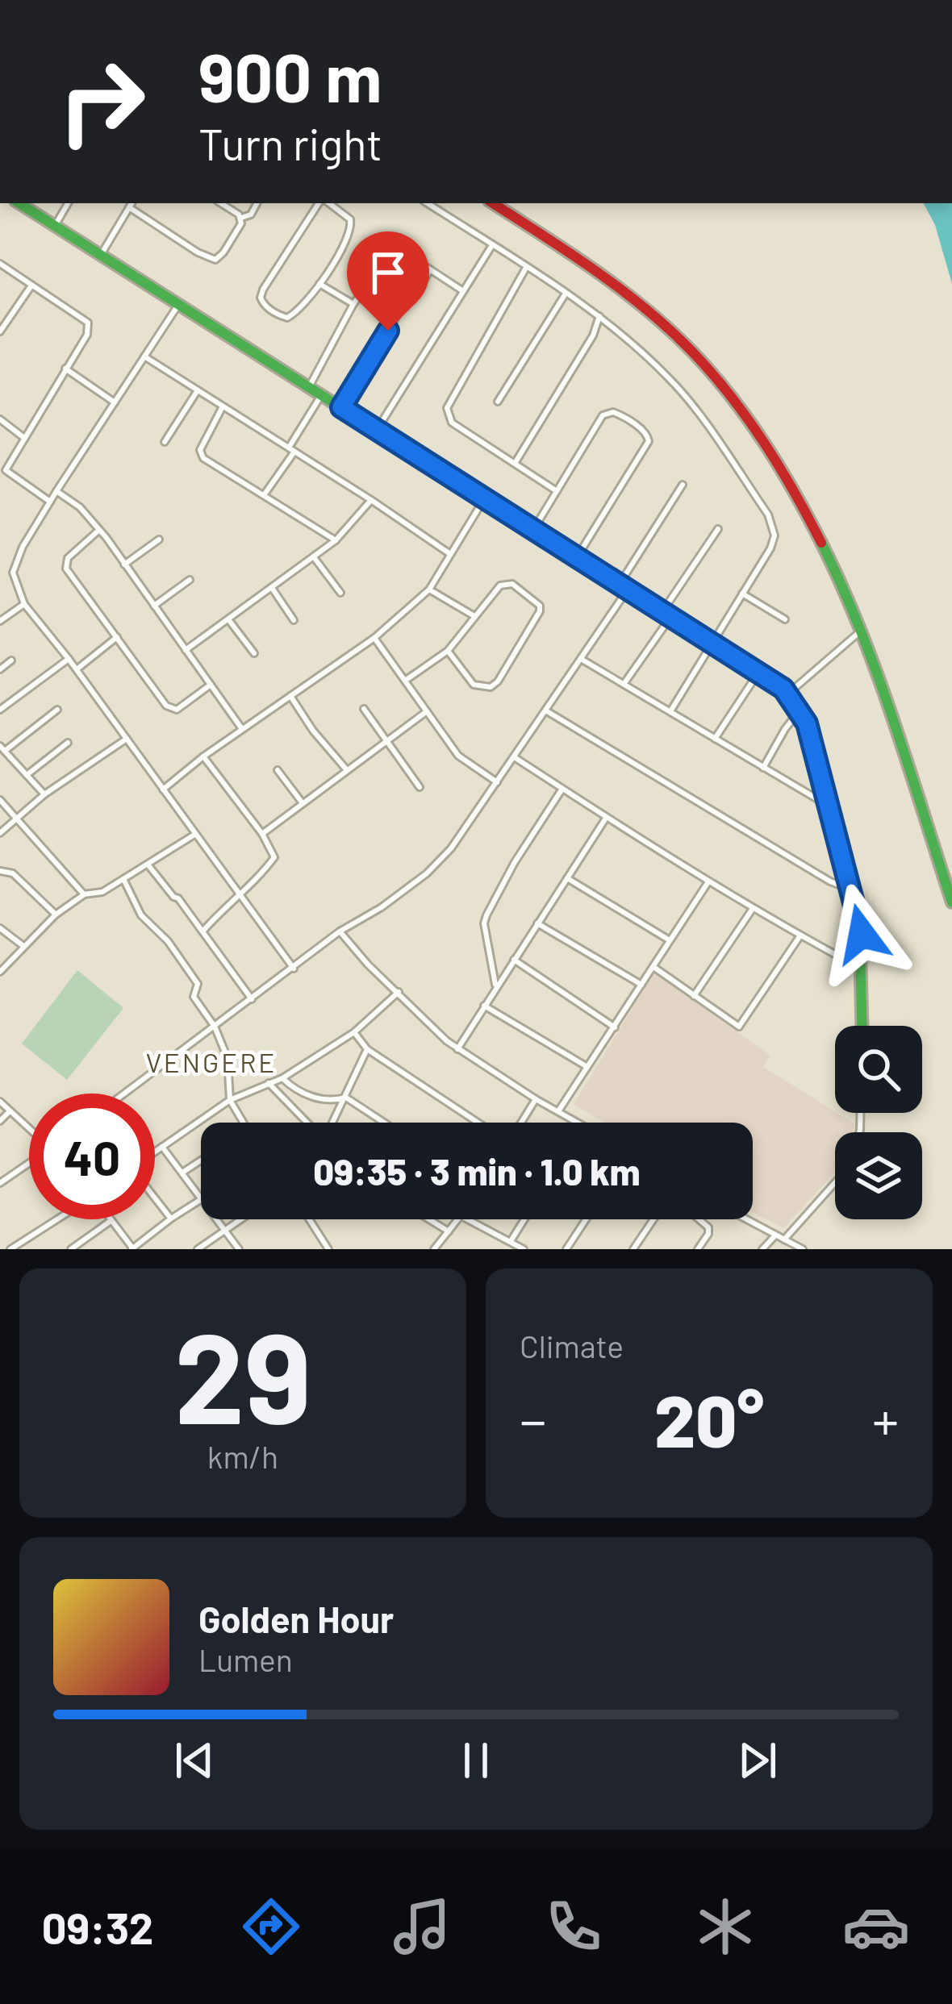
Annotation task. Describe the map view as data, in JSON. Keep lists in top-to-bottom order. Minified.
{"districts":["VENGERE"],"page":{"turn":["900 m","Turn right"],"limit":"40","trip":"09:35 · 3 min · 1.0 km","tile":[["29","km/h"],"Climate"],"heat":["−","20°","+"],"song":["Golden Hour","Lumen"],"tabs":"09:32"}}
